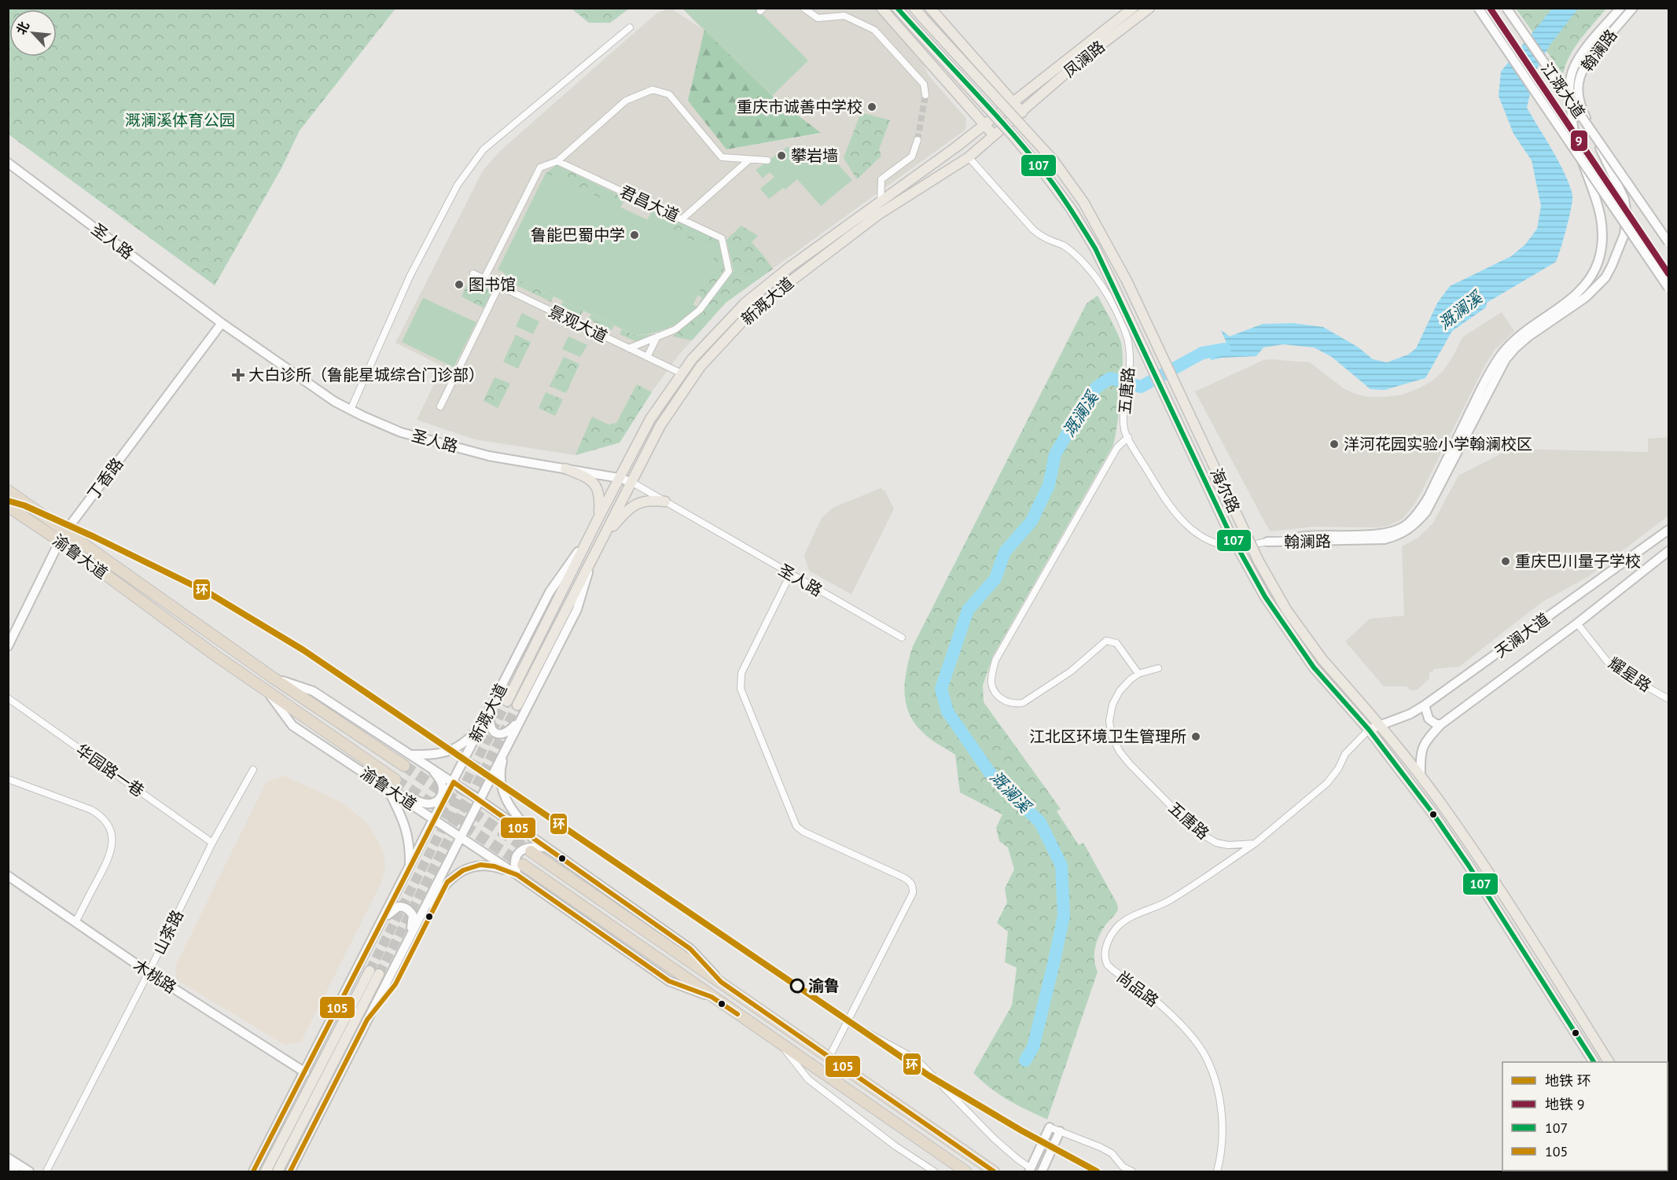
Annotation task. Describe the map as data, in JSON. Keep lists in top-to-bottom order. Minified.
{"streets":{"highway":["渝鲁大道"],"main road":["凤澜路","新溉大道","海尔路"],"street":["翰澜路","江溉大道","君昌大道","圣人路","景观大道","五唐路","丁香路","天澜大道","耀星路","华园路一巷","山茶路","木桃路","尚品路"]},"crossings":[["翰澜路","五唐路"],["凤澜路","新溉大道"],["君昌大道","景观大道"],["圣人路","新溉大道"],["圣人路","丁香路"],["新溉大道","景观大道"],["新溉大道","五唐路"],["新溉大道","渝鲁大道"],["新溉大道","木桃路"],["五唐路","尚品路"],["丁香路","渝鲁大道"],["海尔路","天澜大道"],["天澜大道","耀星路"],["华园路一巷","山茶路"],["山茶路","木桃路"]],"water":["溉澜溪"],"parks":["溉澜溪体育公园"],"places":{"other":["重庆市诚善中学校","攀岩墙","鲁能巴蜀中学","图书馆","洋河花园实验小学翰澜校区","重庆巴川量子学校","江北区环境卫生管理所","渝鲁"],"health":["大白诊所（鲁能星城综合门诊部）"]},"lines":["metro line 9","transit line 107","metro line 环","transit line 105"],"legend":["地铁 环","地铁 9","107","105"],"north":"top left"}
